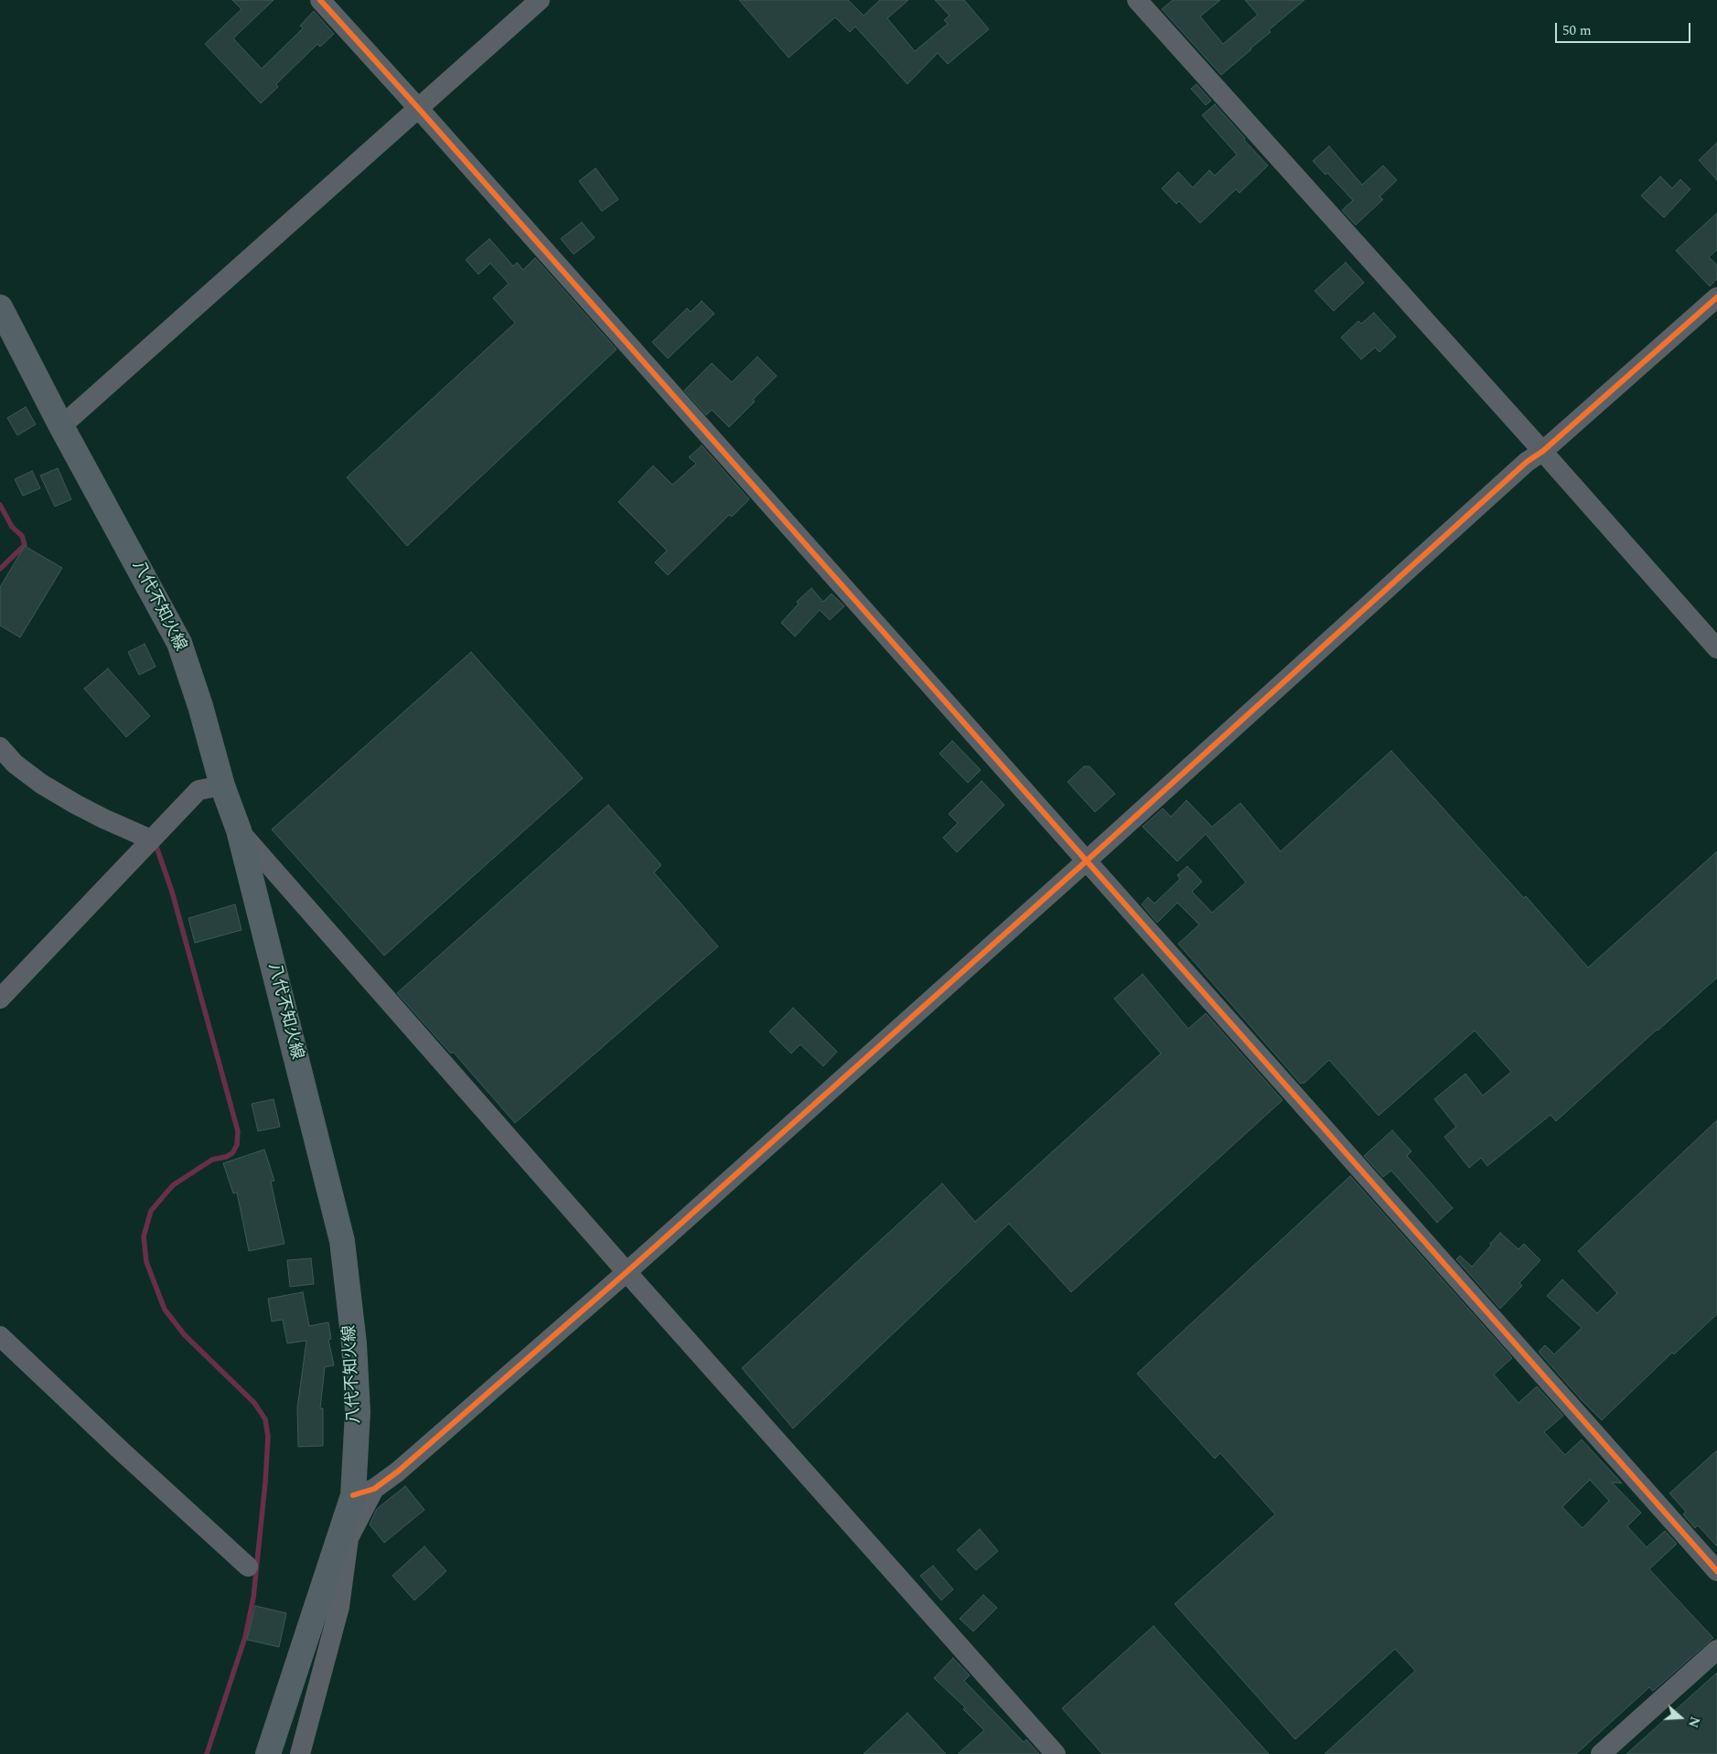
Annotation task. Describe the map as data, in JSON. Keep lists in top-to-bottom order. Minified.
{"streets":{"main road":["八代不知火線"]},"scale_bar":"50 m","north":"right"}
